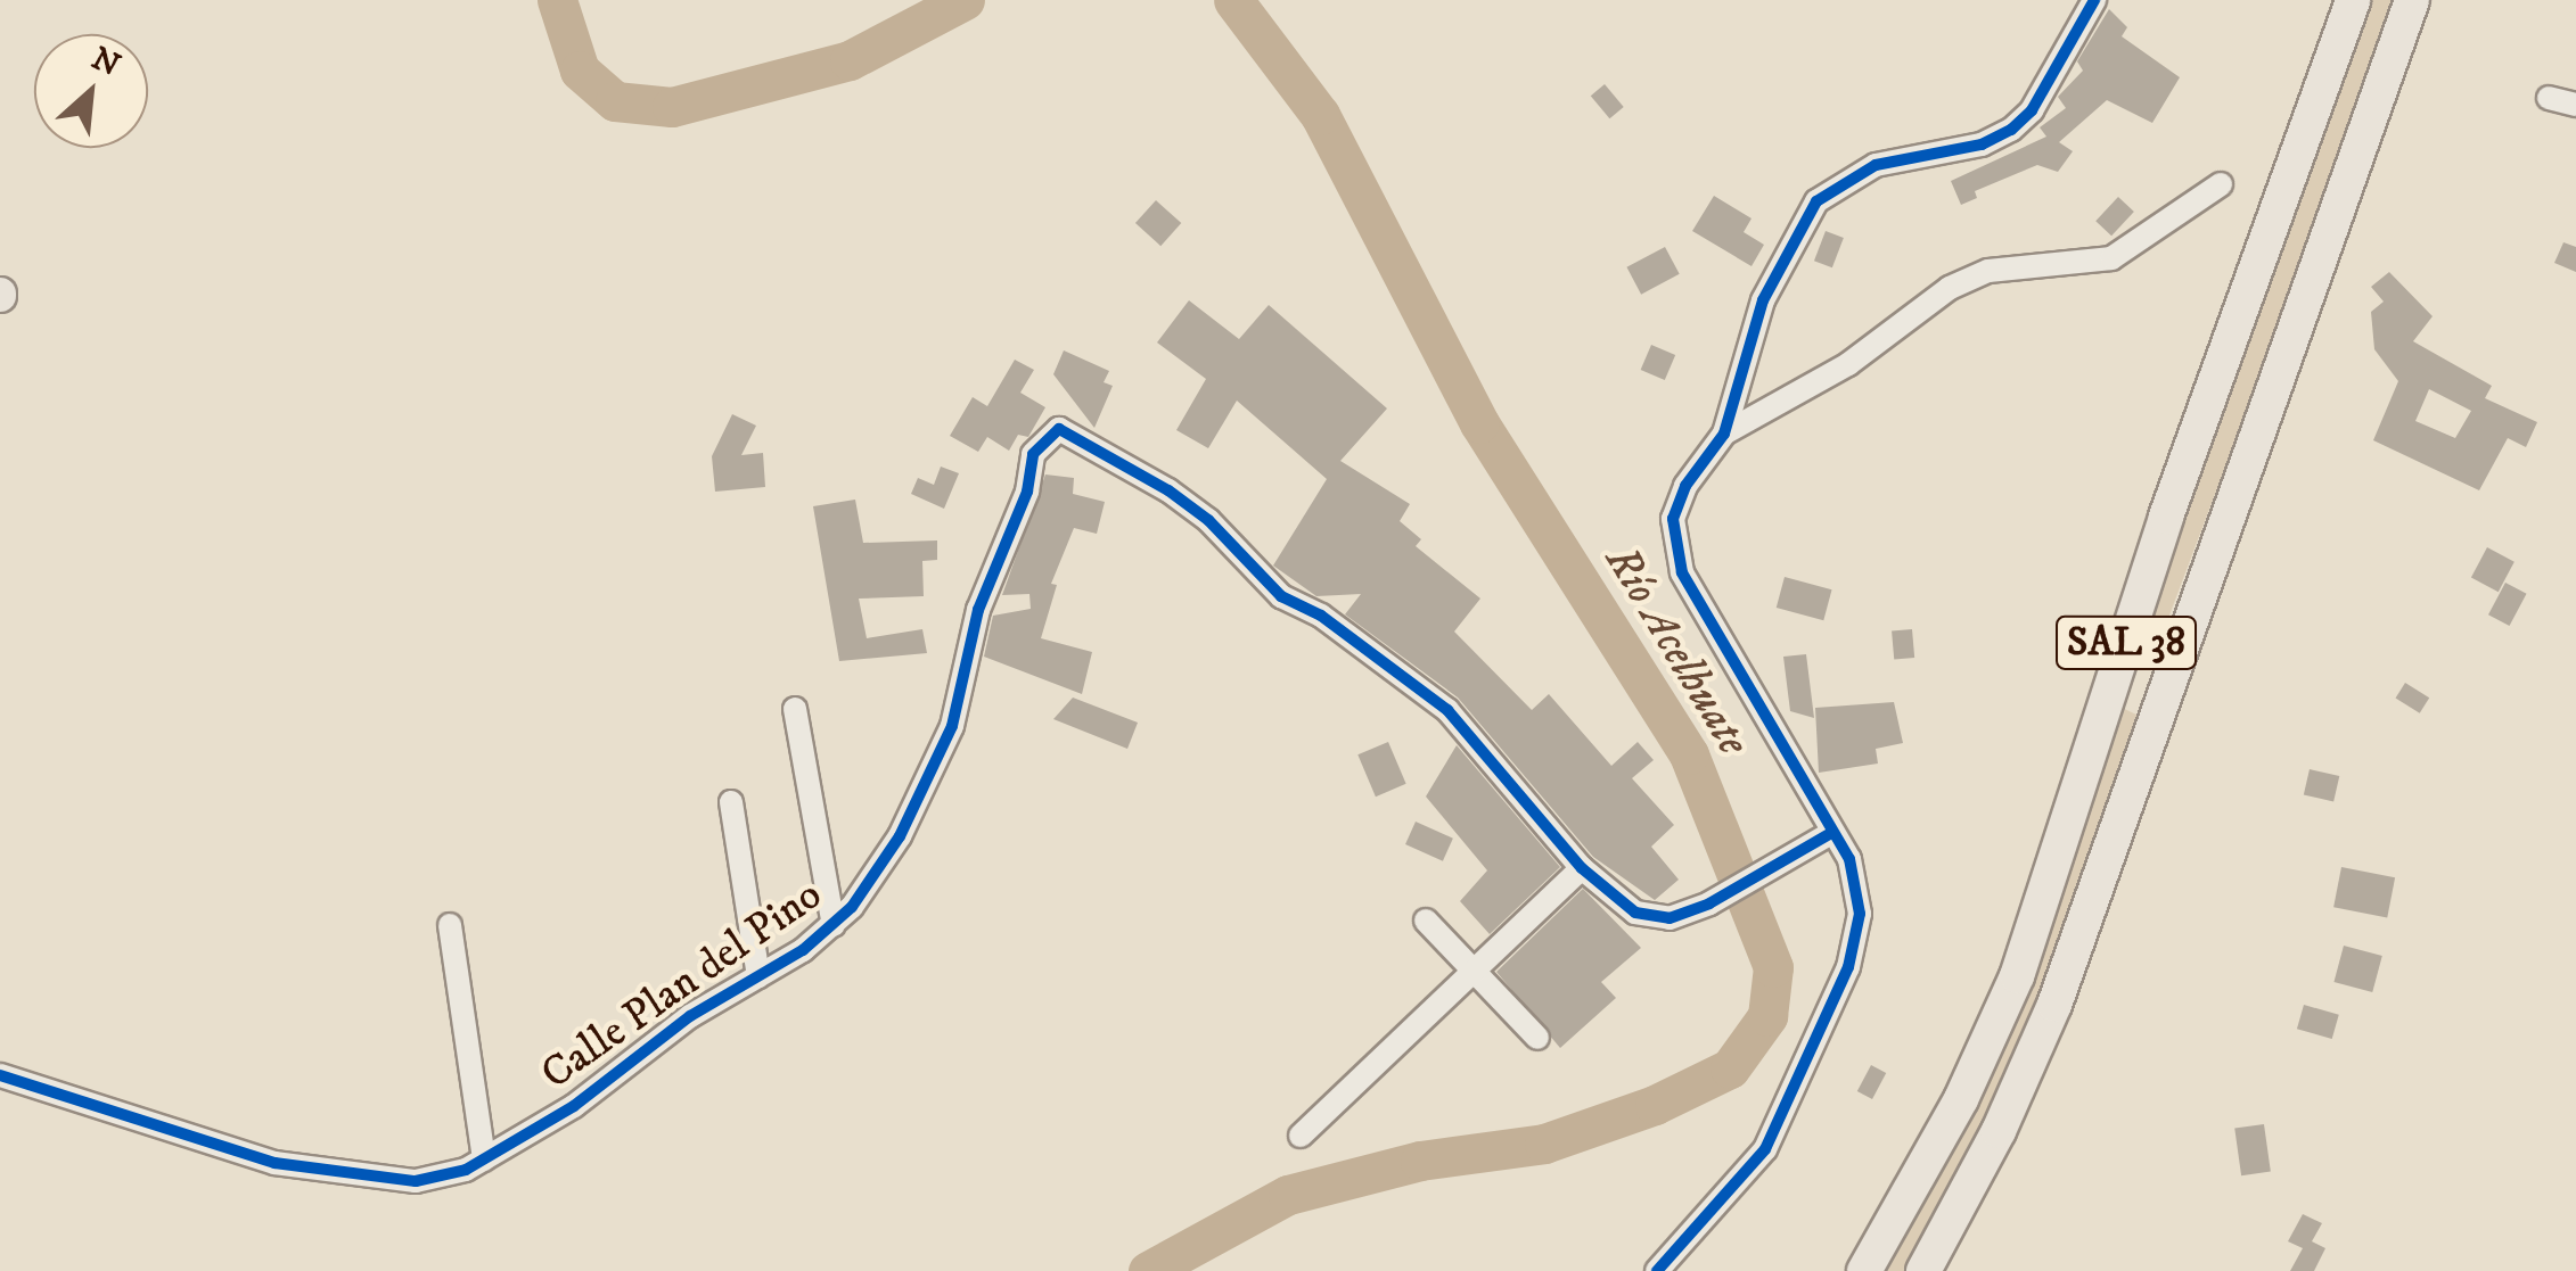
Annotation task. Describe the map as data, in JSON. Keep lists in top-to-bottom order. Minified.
{"streets":{"highway":["SAL 38"],"street":["Calle Plan del Pino"]},"water":["Río Acelhuate"],"north":"top right"}
